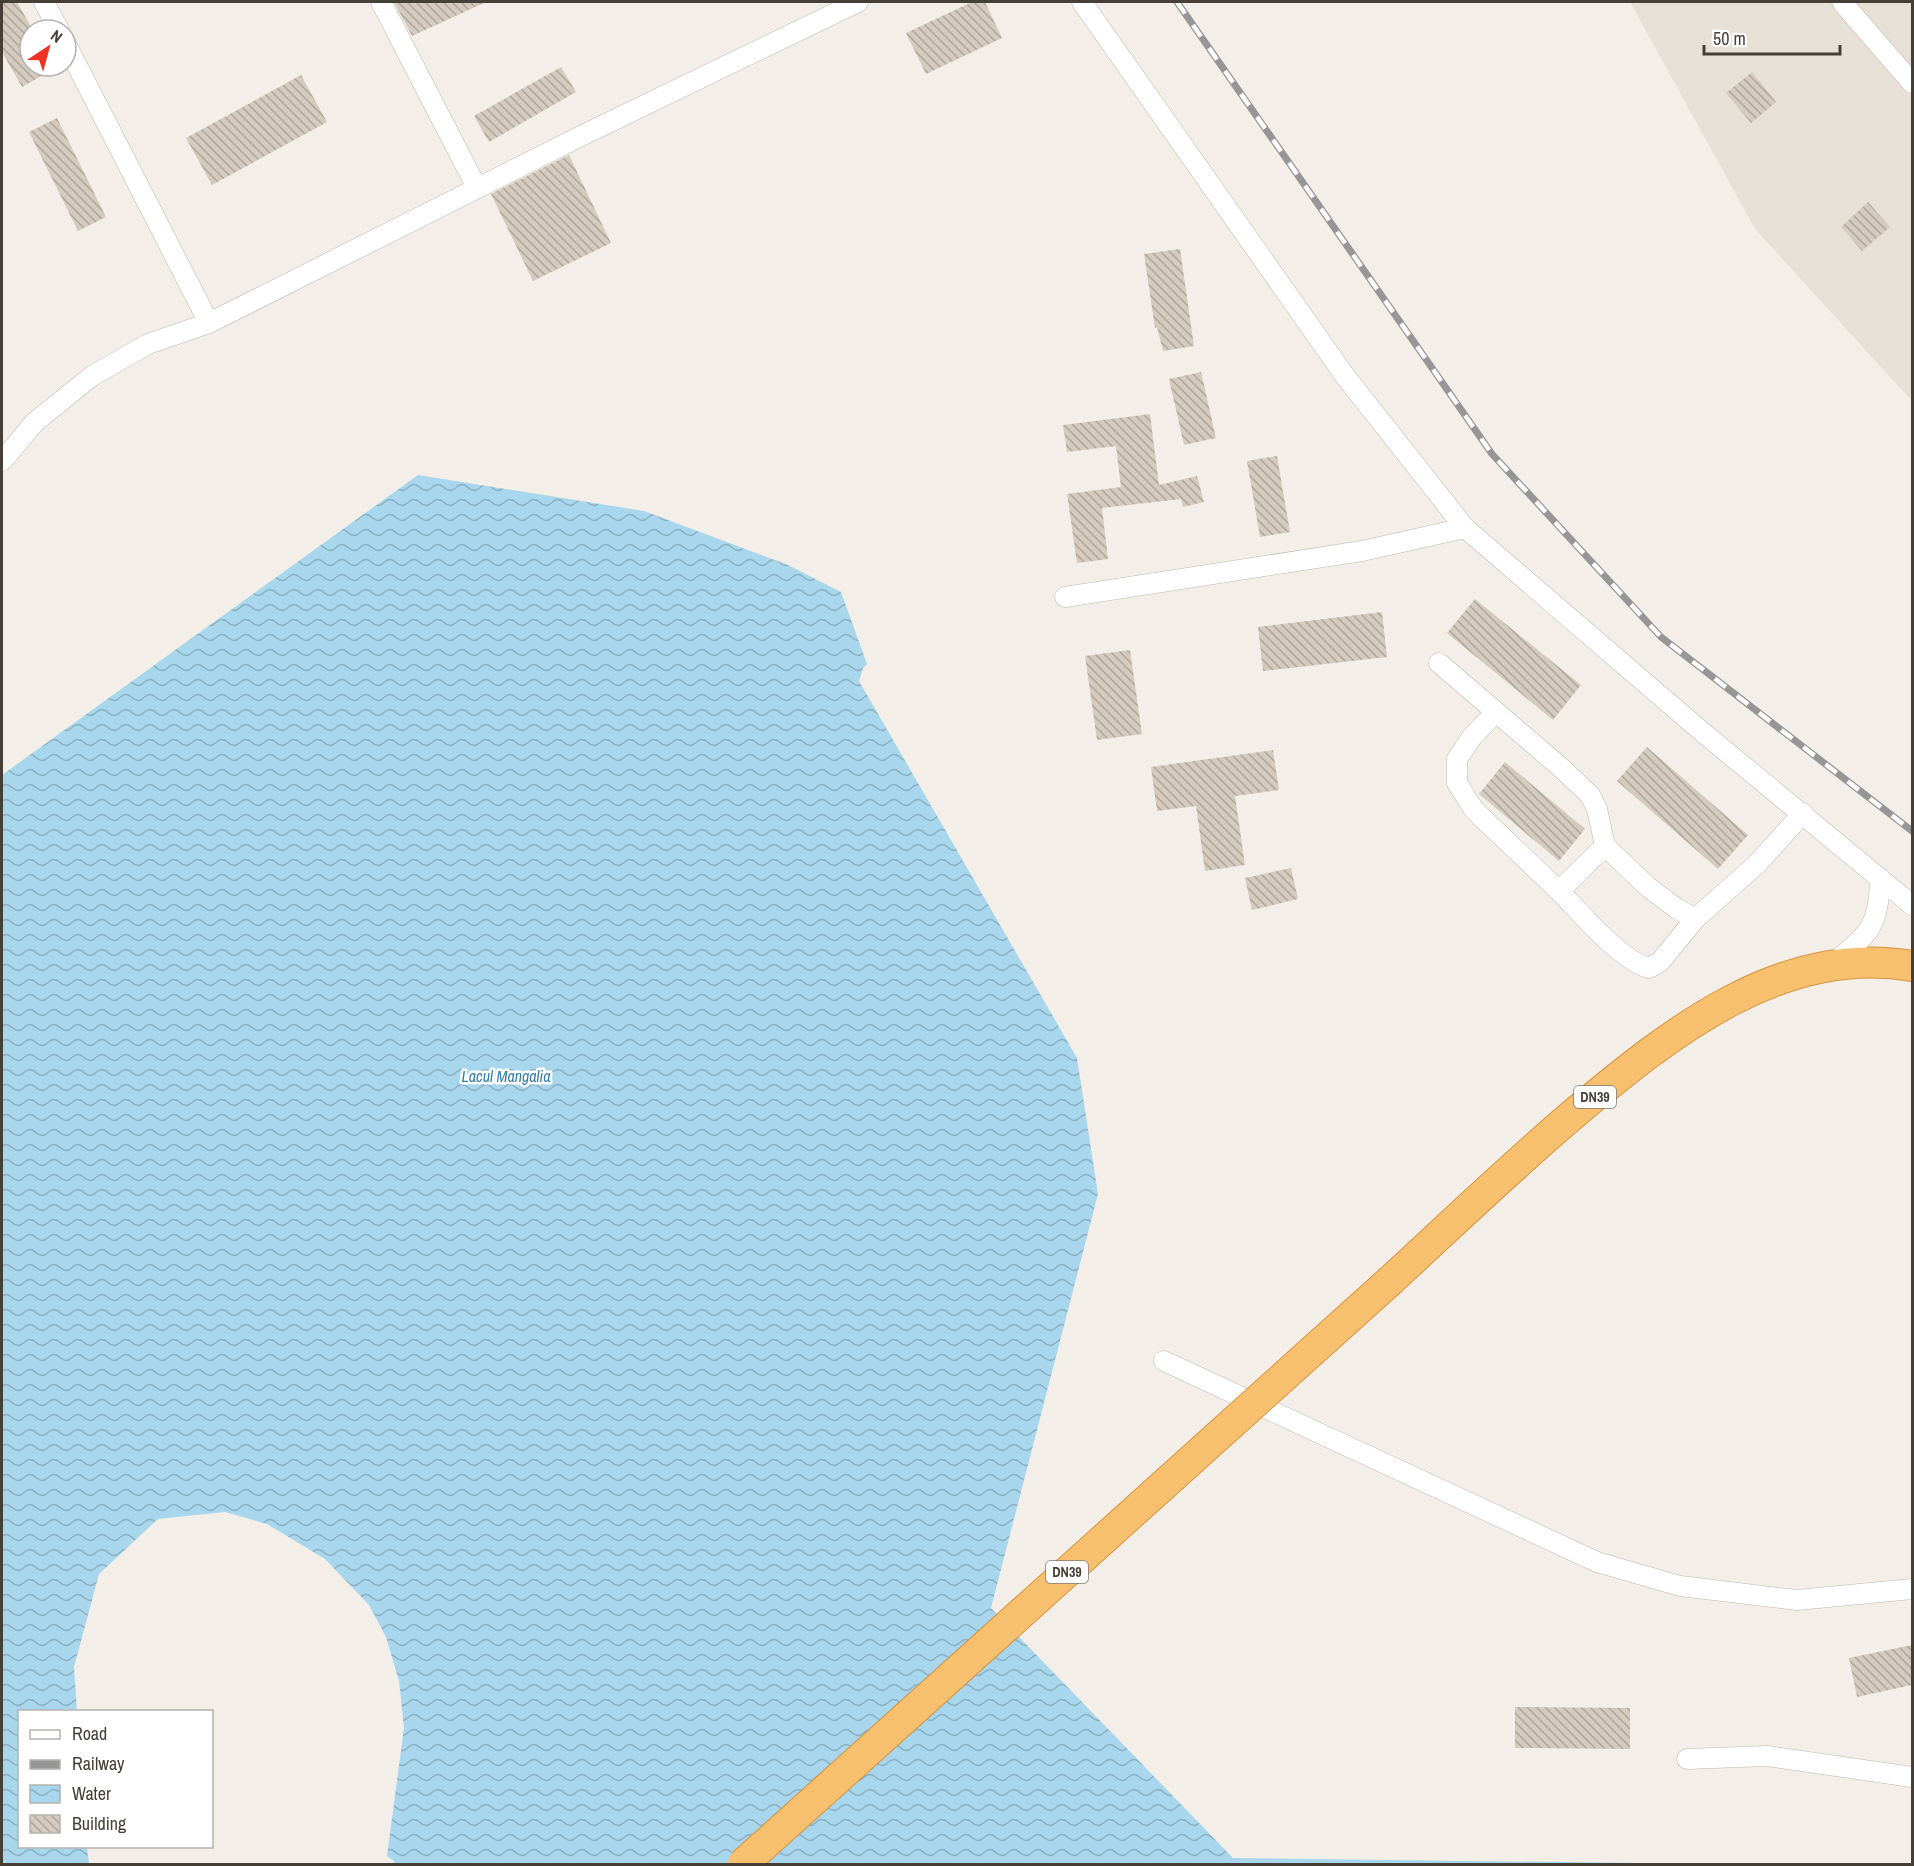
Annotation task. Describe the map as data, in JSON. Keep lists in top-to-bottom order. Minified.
{"streets":{"highway":["DN39"]},"water":["Lacul Mangalia"],"legend":["Road","Railway","Water","Building"],"scale_bar":"50 m","north":"top right"}
